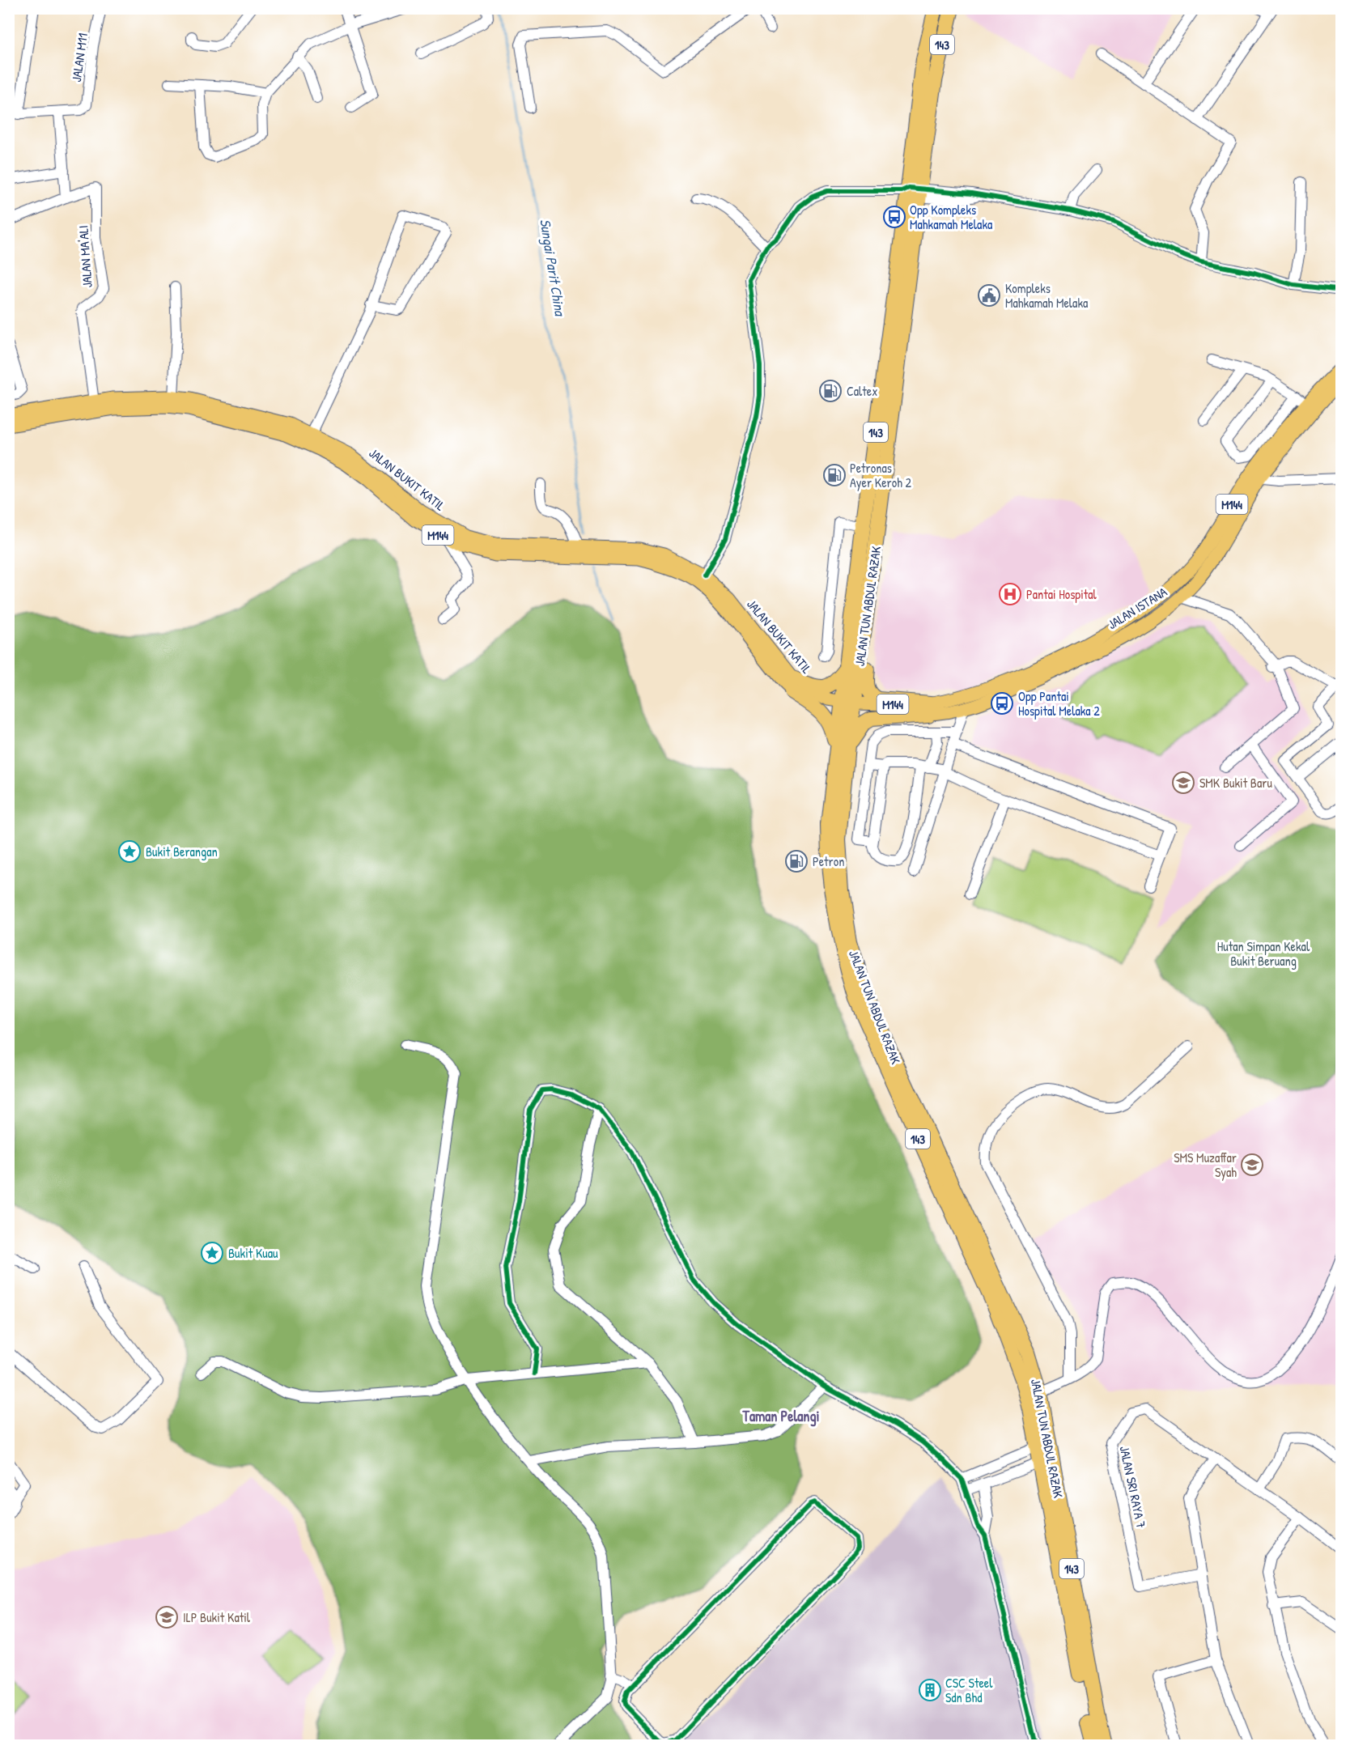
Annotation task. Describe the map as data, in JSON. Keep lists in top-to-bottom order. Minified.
{"streets":{"highway":["143","JALAN TUN ABDUL RAZAK"],"main road":["JALAN BUKIT KATIL","M144","JALAN ISTANA"],"street":["JALAN M11","JALAN MA'ALI","JALAN SRI RAYA 7"]},"crossings":[["JALAN MA'ALI","JALAN BUKIT KATIL"],["JALAN BUKIT KATIL","JALAN TUN ABDUL RAZAK"],["JALAN BUKIT KATIL","JALAN ISTANA"],["JALAN TUN ABDUL RAZAK","JALAN ISTANA"]],"districts":["Taman Pelangi"],"water":["Sungai Parit China"],"parks":["Hutan Simpan Kekal Bukit Beruang"],"places":{"bus stop":["Opp Kompleks Mahkamah Melaka","Opp Pantai Hospital Melaka 2"],"public building":["Kompleks Mahkamah Melaka"],"fuel station":["Caltex","Petronas Ayer Keroh 2","Petron"],"hospital":["Pantai Hospital"],"school or university":["SMK Bukit Baru","SMS Muzaffar Syah","ILP Bukit Katil"],"place":["Bukit Berangan","Bukit Kuau"],"building":["CSC Steel Sdn Bhd"]}}
